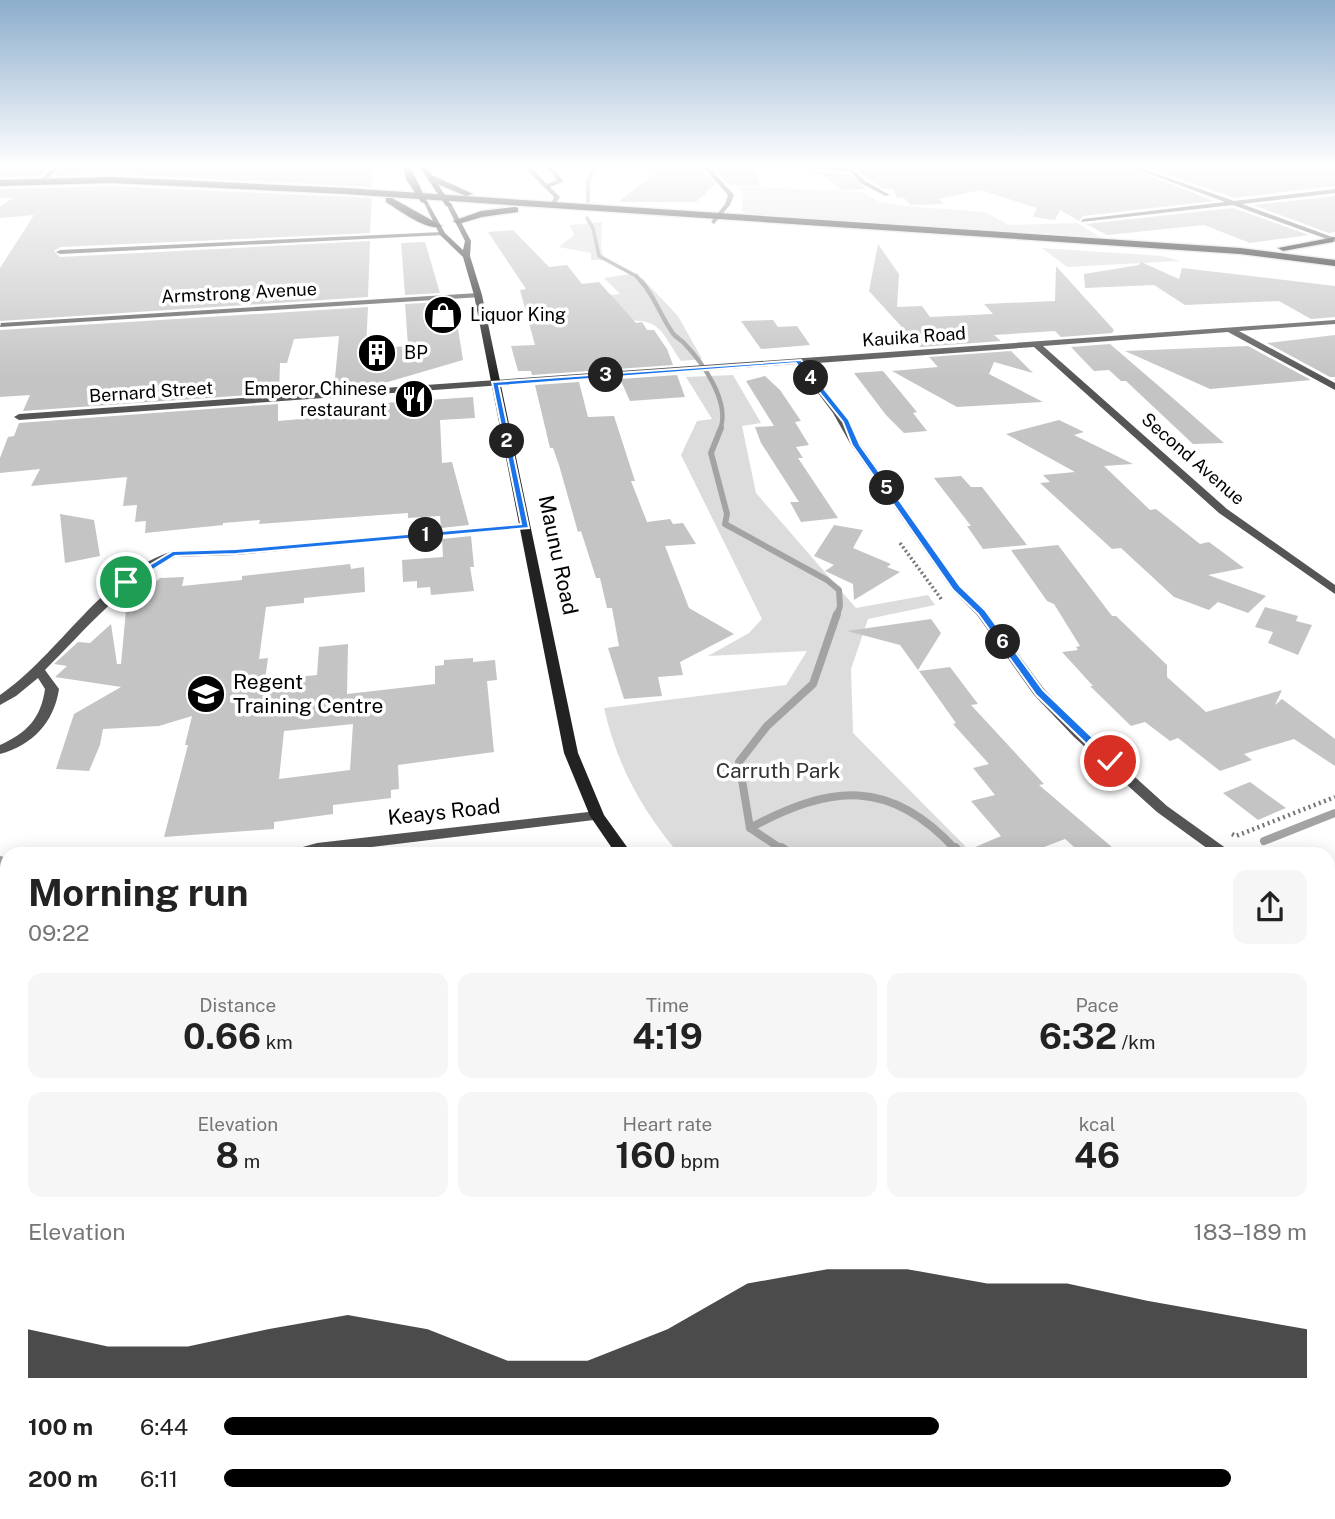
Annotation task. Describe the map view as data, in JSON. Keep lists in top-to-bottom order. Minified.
{"streets":{"main road":["Maunu Road"],"street":["Armstrong Avenue","Kauika Road","Bernard Street","Second Avenue","Keays Road"]},"crossings":[["Armstrong Avenue","Maunu Road"],["Kauika Road","Bernard Street"],["Kauika Road","Second Avenue"],["Kauika Road","Maunu Road"],["Bernard Street","Maunu Road"],["Maunu Road","Keays Road"]],"parks":["Carruth Park"],"places":{"shop":["Liquor King"],"building":["BP"],"restaurant":["Emperor Chinese restaurant"],"school or university":["Regent Training Centre"]},"page":{"pins":["3","4","2","5","1","6"],"heading":["Morning run","09:22"],"stats":[["Distance","0.66 km"],["Time","4:19"],["Pace","6:32 /km"],["Elevation","8 m"],["Heart rate","160 bpm"],["kcal","46"]],"chart":["Elevation","183–189 m"],"list":[{"name":"100 m","note":"6:44"},{"name":"200 m","note":"6:11"}]}}
